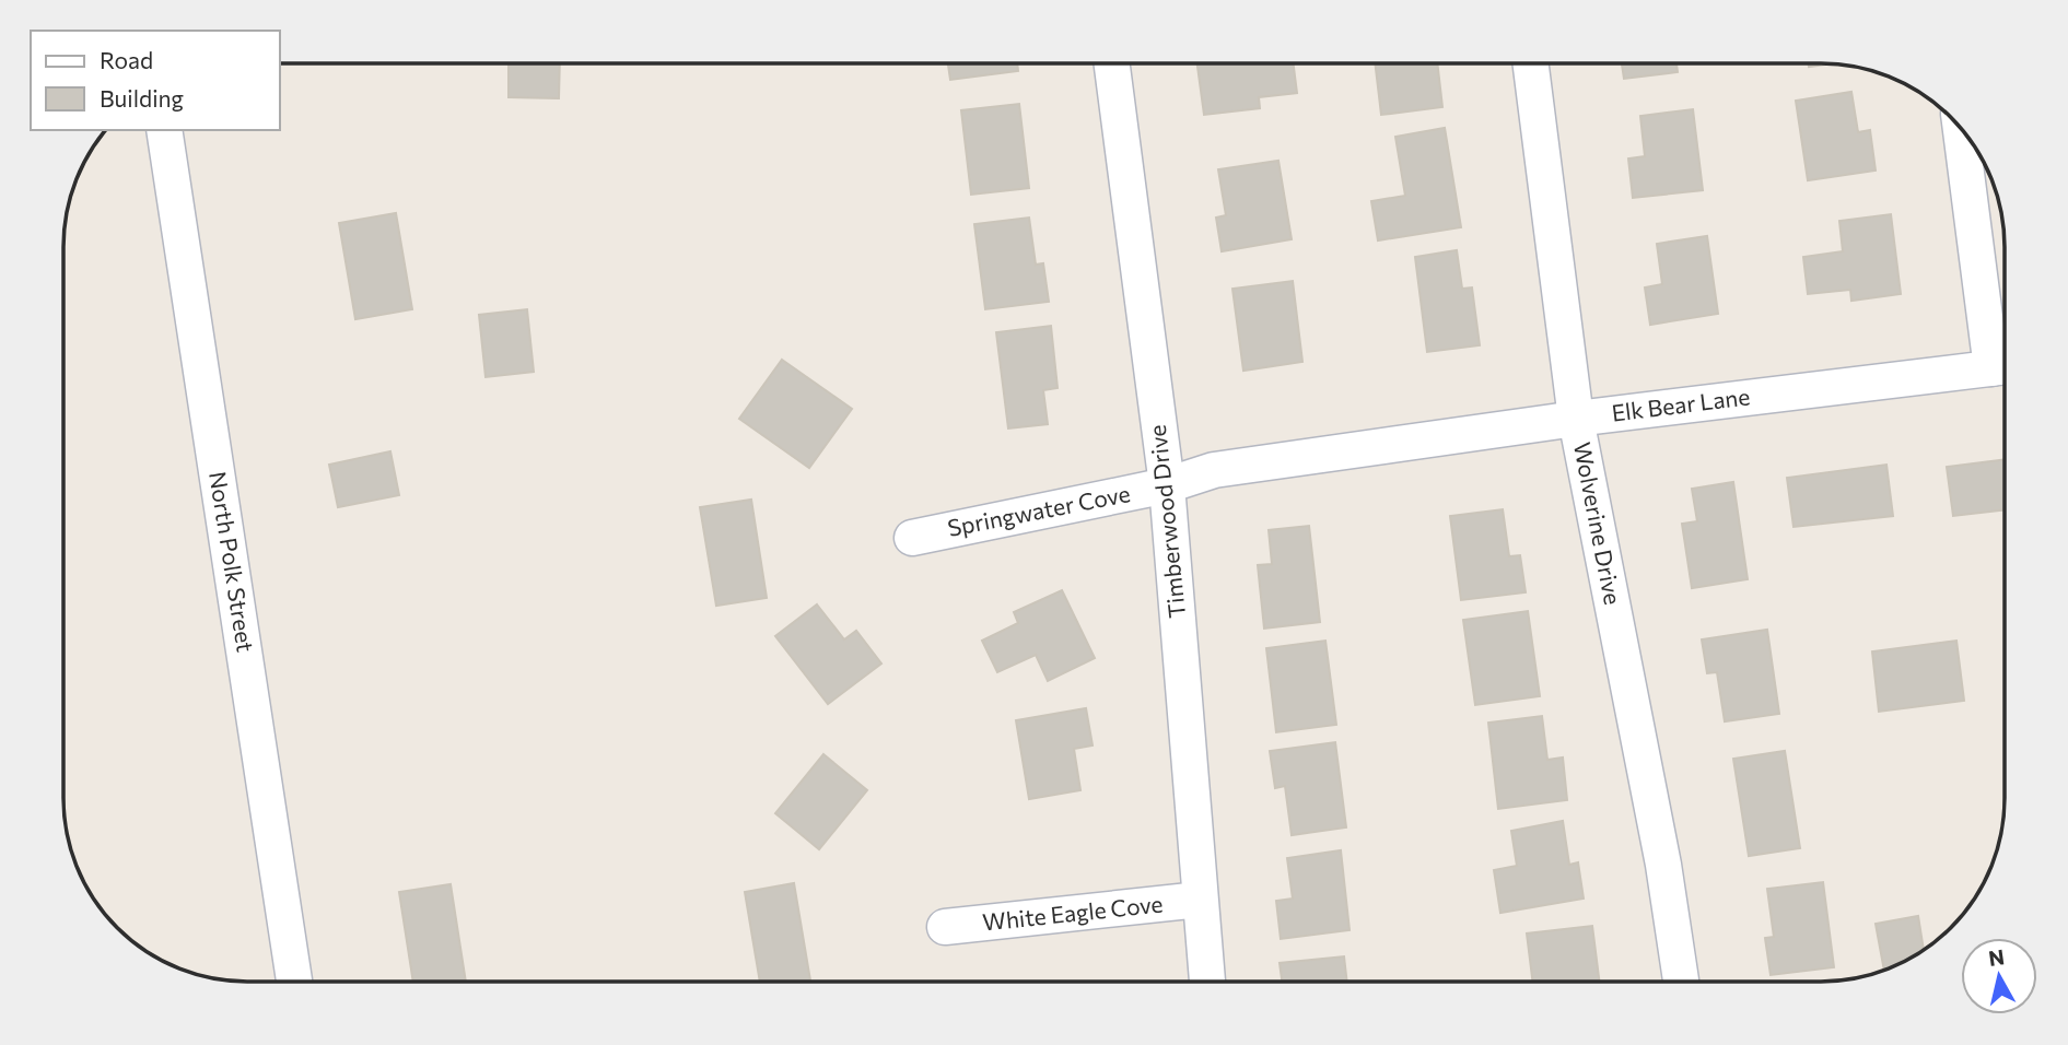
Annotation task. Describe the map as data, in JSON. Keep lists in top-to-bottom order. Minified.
{"streets":{"street":["Elk Bear Lane","Springwater Cove","Timberwood Drive","Wolverine Drive","North Polk Street","White Eagle Cove"]},"crossings":[["Elk Bear Lane","Springwater Cove"],["Elk Bear Lane","Timberwood Drive"],["Elk Bear Lane","Wolverine Drive"],["Springwater Cove","Timberwood Drive"],["Timberwood Drive","White Eagle Cove"]],"legend":["Road","Building"],"north":"top"}
